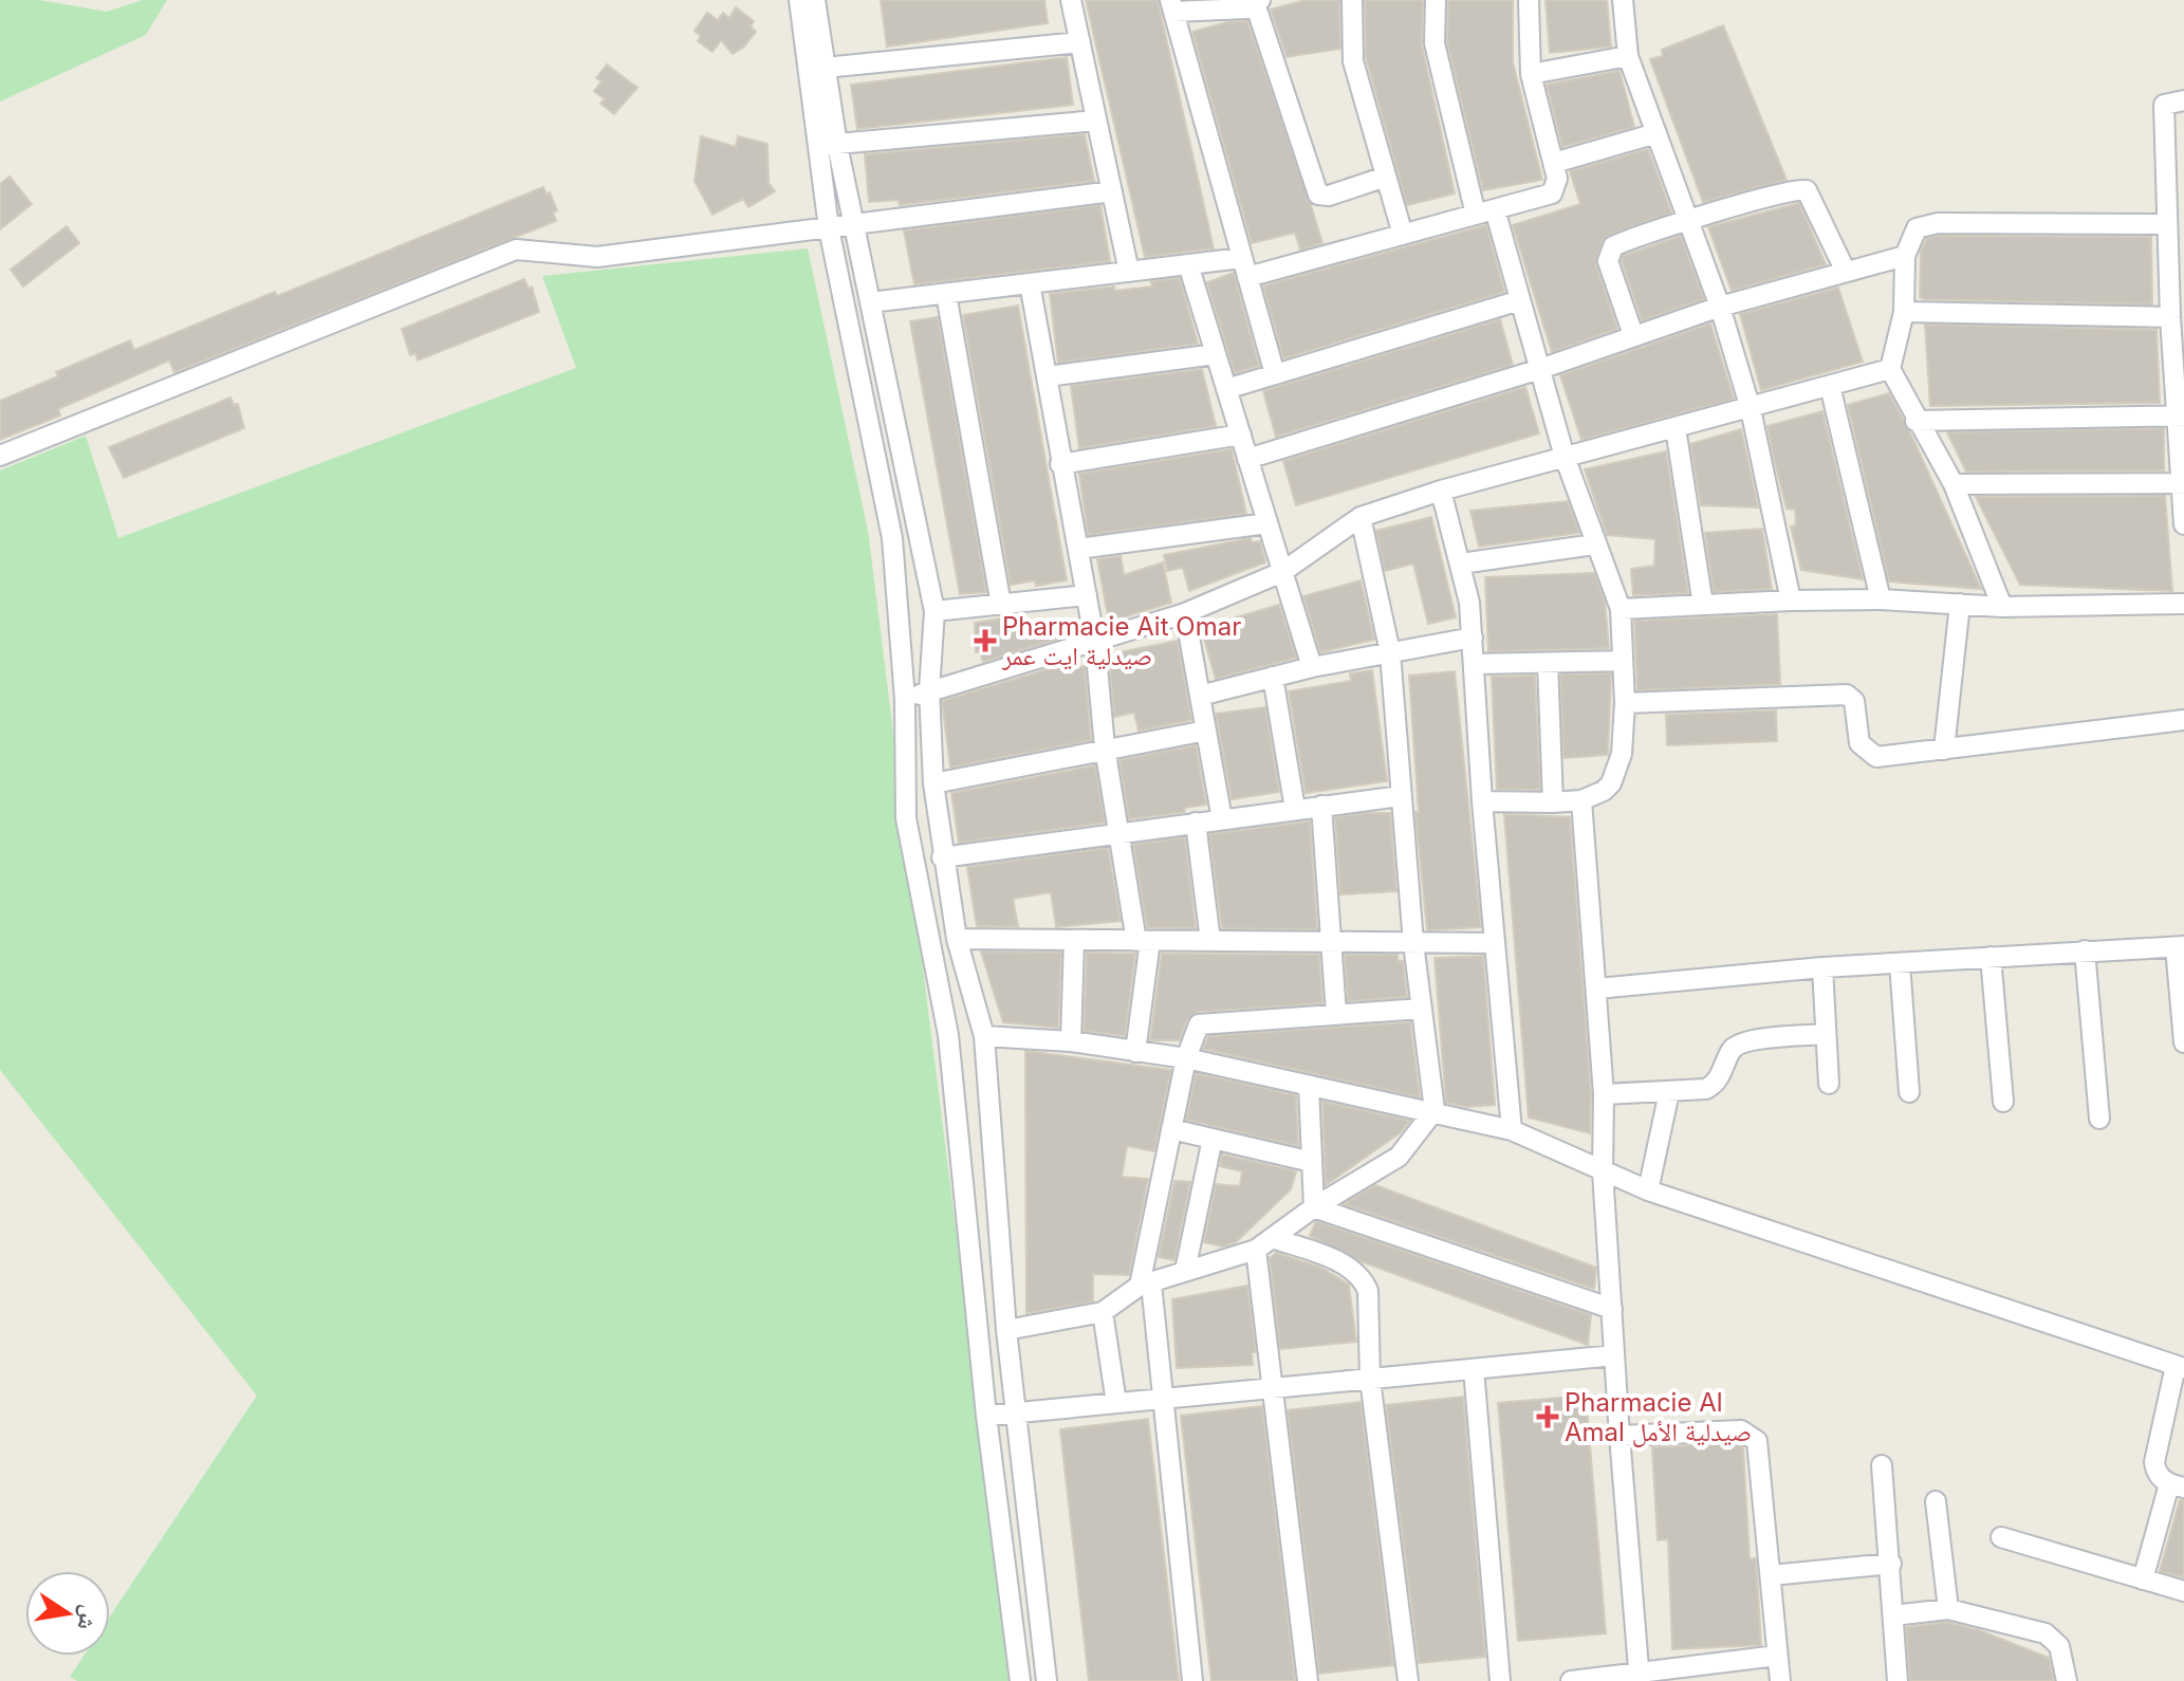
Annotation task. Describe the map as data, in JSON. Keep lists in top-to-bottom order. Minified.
{"places":{"health":["Pharmacie Ait Omar صيدلية ايت عمر","Pharmacie Al Amal صيدلية الأمل"]},"north":"right"}
